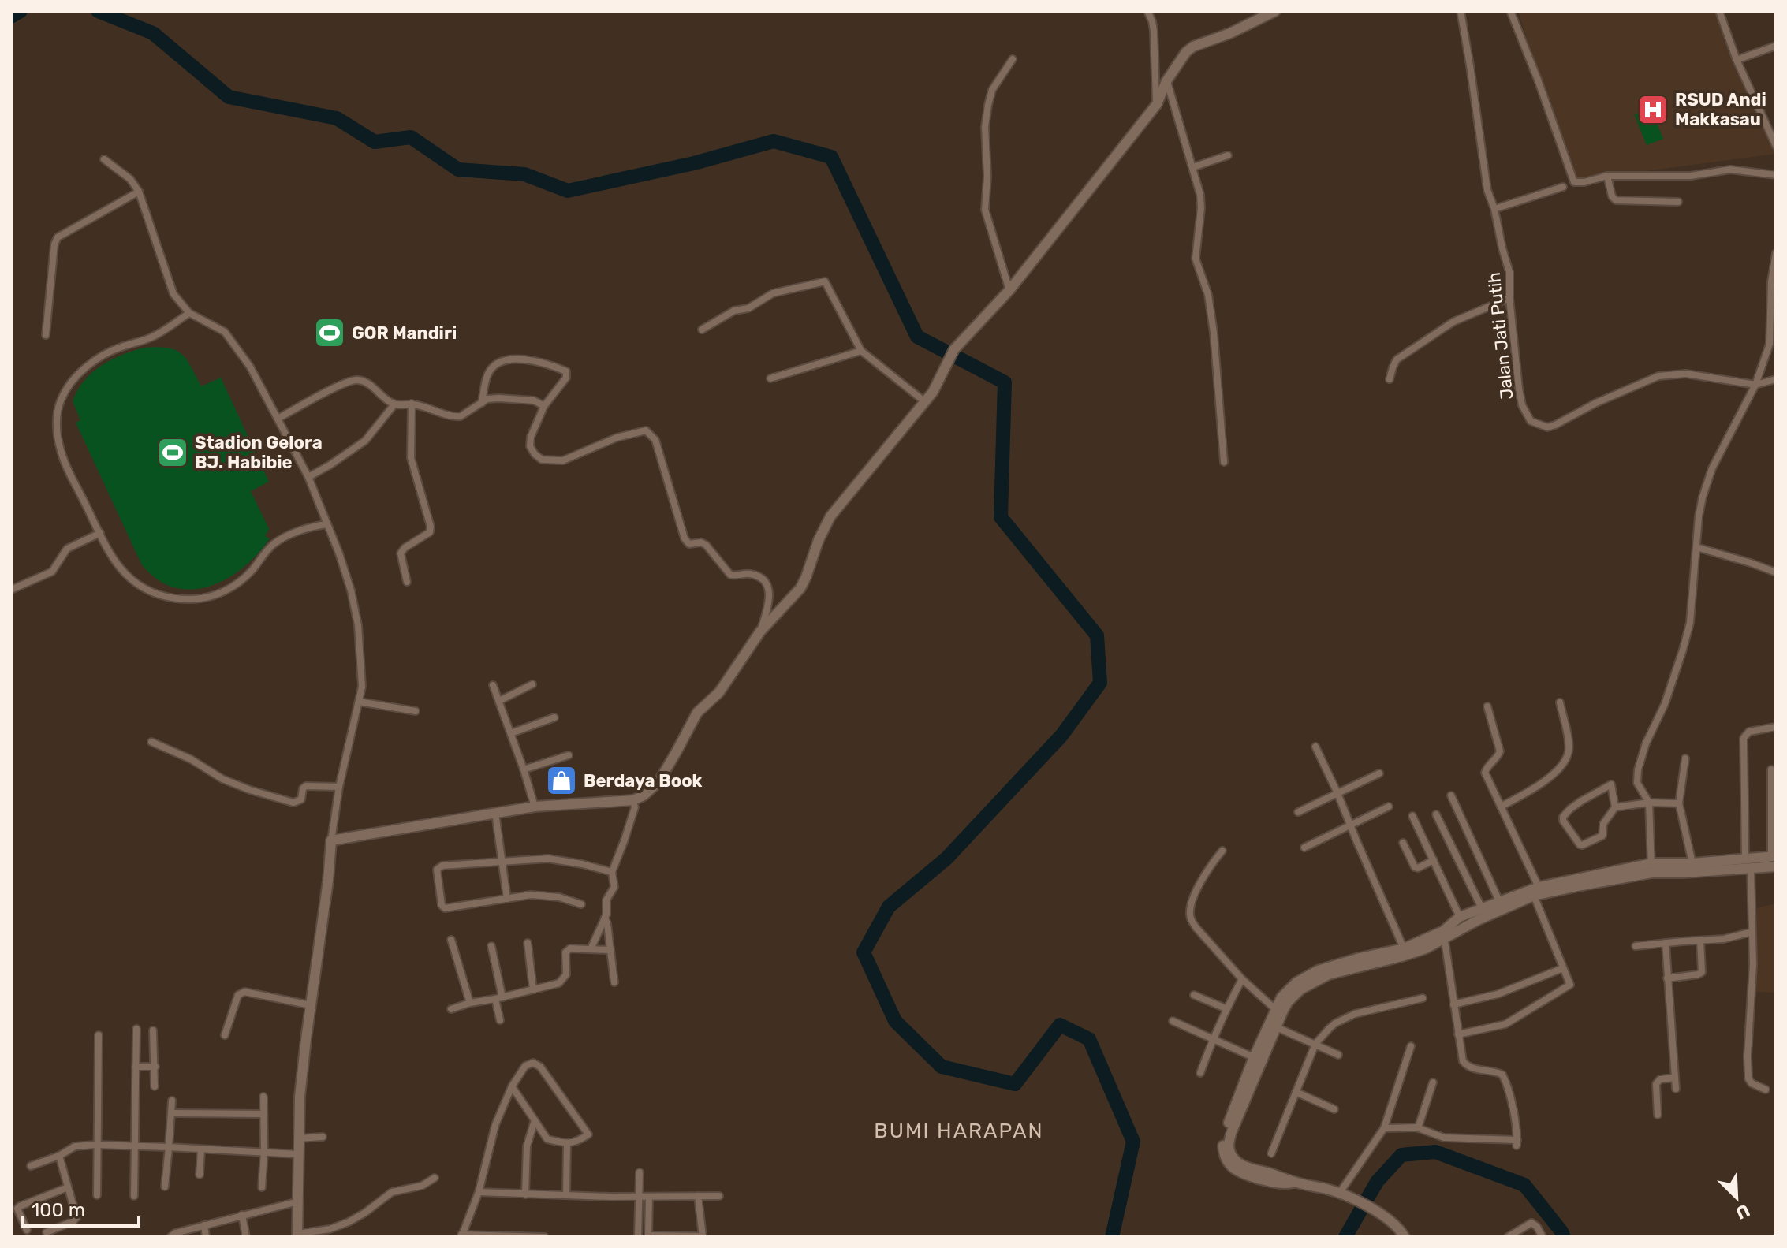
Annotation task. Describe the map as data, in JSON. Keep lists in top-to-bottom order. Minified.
{"streets":{"street":["Jalan Jati Putih"]},"districts":["BUMI HARAPAN"],"places":{"hospital":["RSUD Andi Makkasau"],"sports":["GOR Mandiri","Stadion Gelora BJ. Habibie"],"shop":["Berdaya Book"]},"scale_bar":"100 m","north":"bottom right"}
